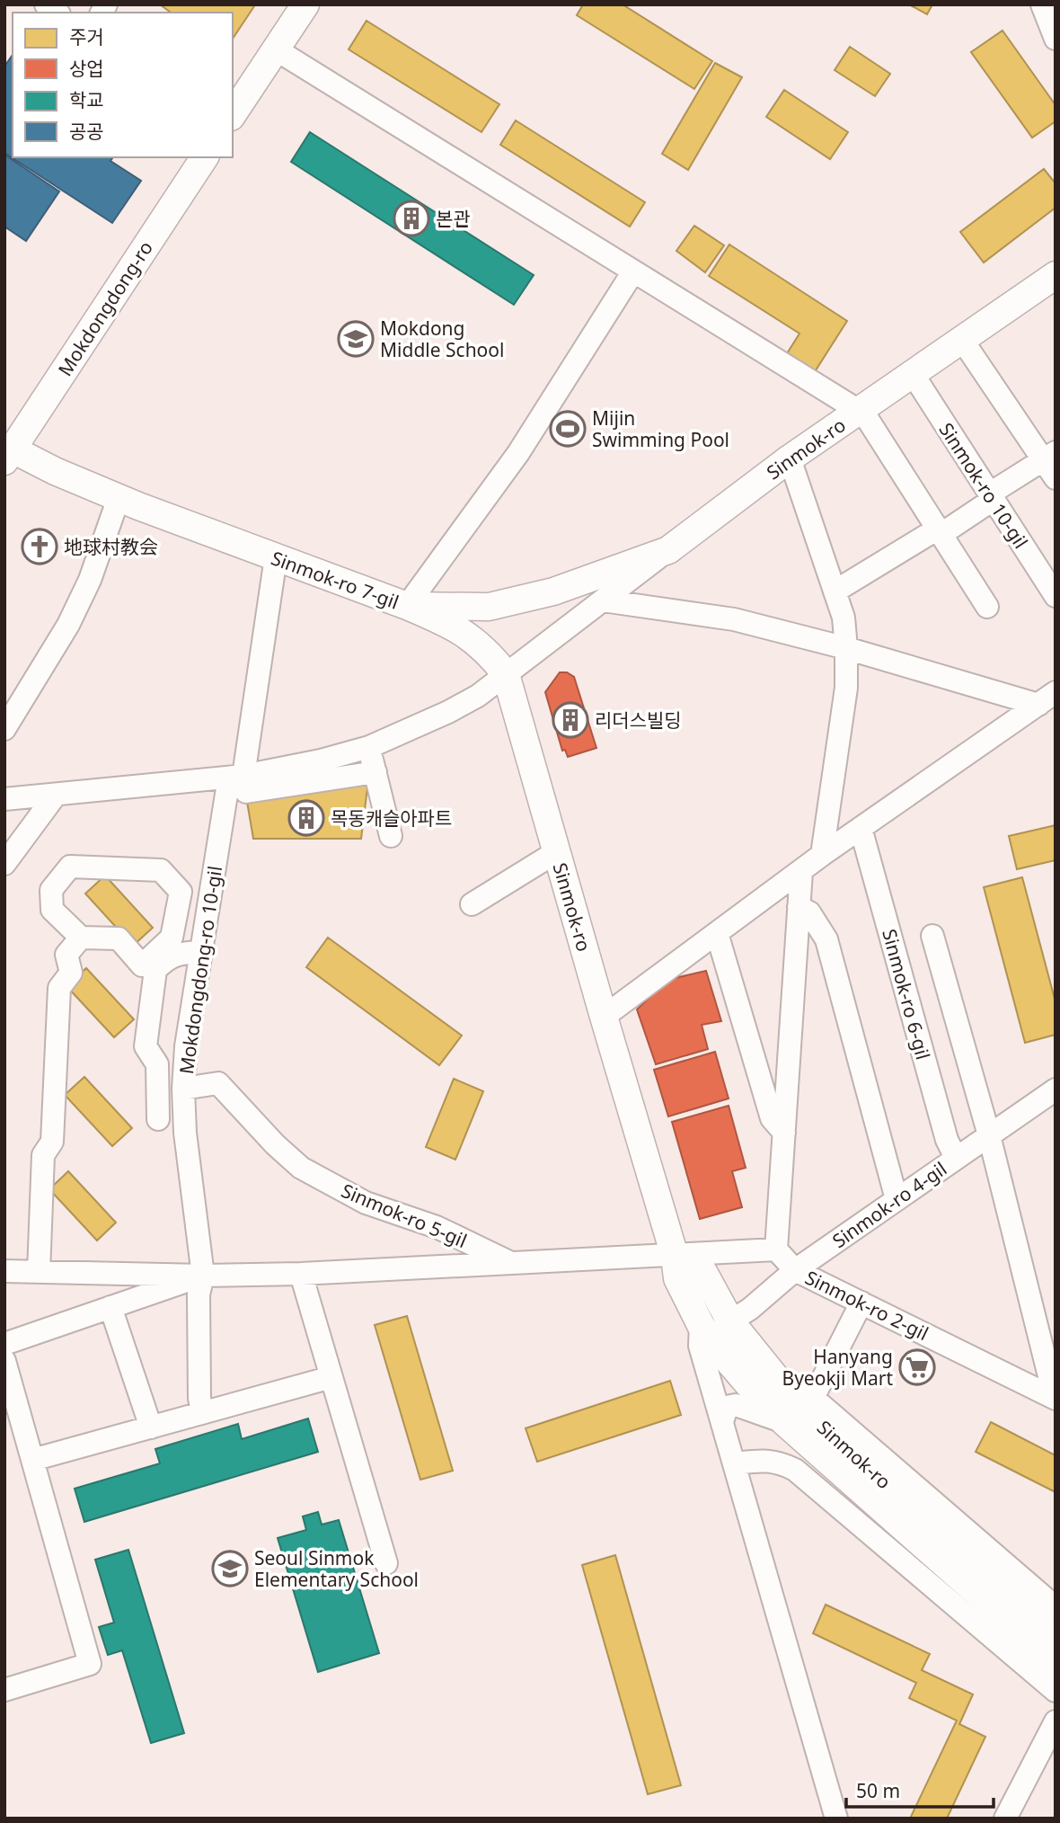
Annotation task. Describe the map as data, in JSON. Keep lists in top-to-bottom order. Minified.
{"streets":{"main road":["Mokdongdong-ro","Sinmok-ro","Sinmok-ro 7-gil"],"street":["Sinmok-ro 10-gil","Mokdongdong-ro 10-gil","Sinmok-ro 6-gil","Sinmok-ro 4-gil","Sinmok-ro 5-gil","Sinmok-ro 2-gil"]},"crossings":[["Mokdongdong-ro","Sinmok-ro 7-gil"],["Sinmok-ro","Sinmok-ro 10-gil"],["Sinmok-ro","Sinmok-ro 7-gil"],["Sinmok-ro","Sinmok-ro 4-gil"],["Sinmok-ro","Sinmok-ro 5-gil"],["Sinmok-ro 7-gil","Mokdongdong-ro 10-gil"],["Mokdongdong-ro 10-gil","Sinmok-ro 5-gil"],["Sinmok-ro 6-gil","Sinmok-ro 4-gil"],["Sinmok-ro 4-gil","Sinmok-ro 2-gil"]],"places":{"building":["본관","리더스빌딩","목동캐슬아파트"],"school or university":["Mokdong Middle School","Seoul Sinmok Elementary School"],"sports":["Mijin Swimming Pool"],"church":["地球村教会"],"supermarket":["Hanyang Byeokji Mart"]},"legend":["주거","상업","학교","공공"],"scale_bar":"50 m"}
